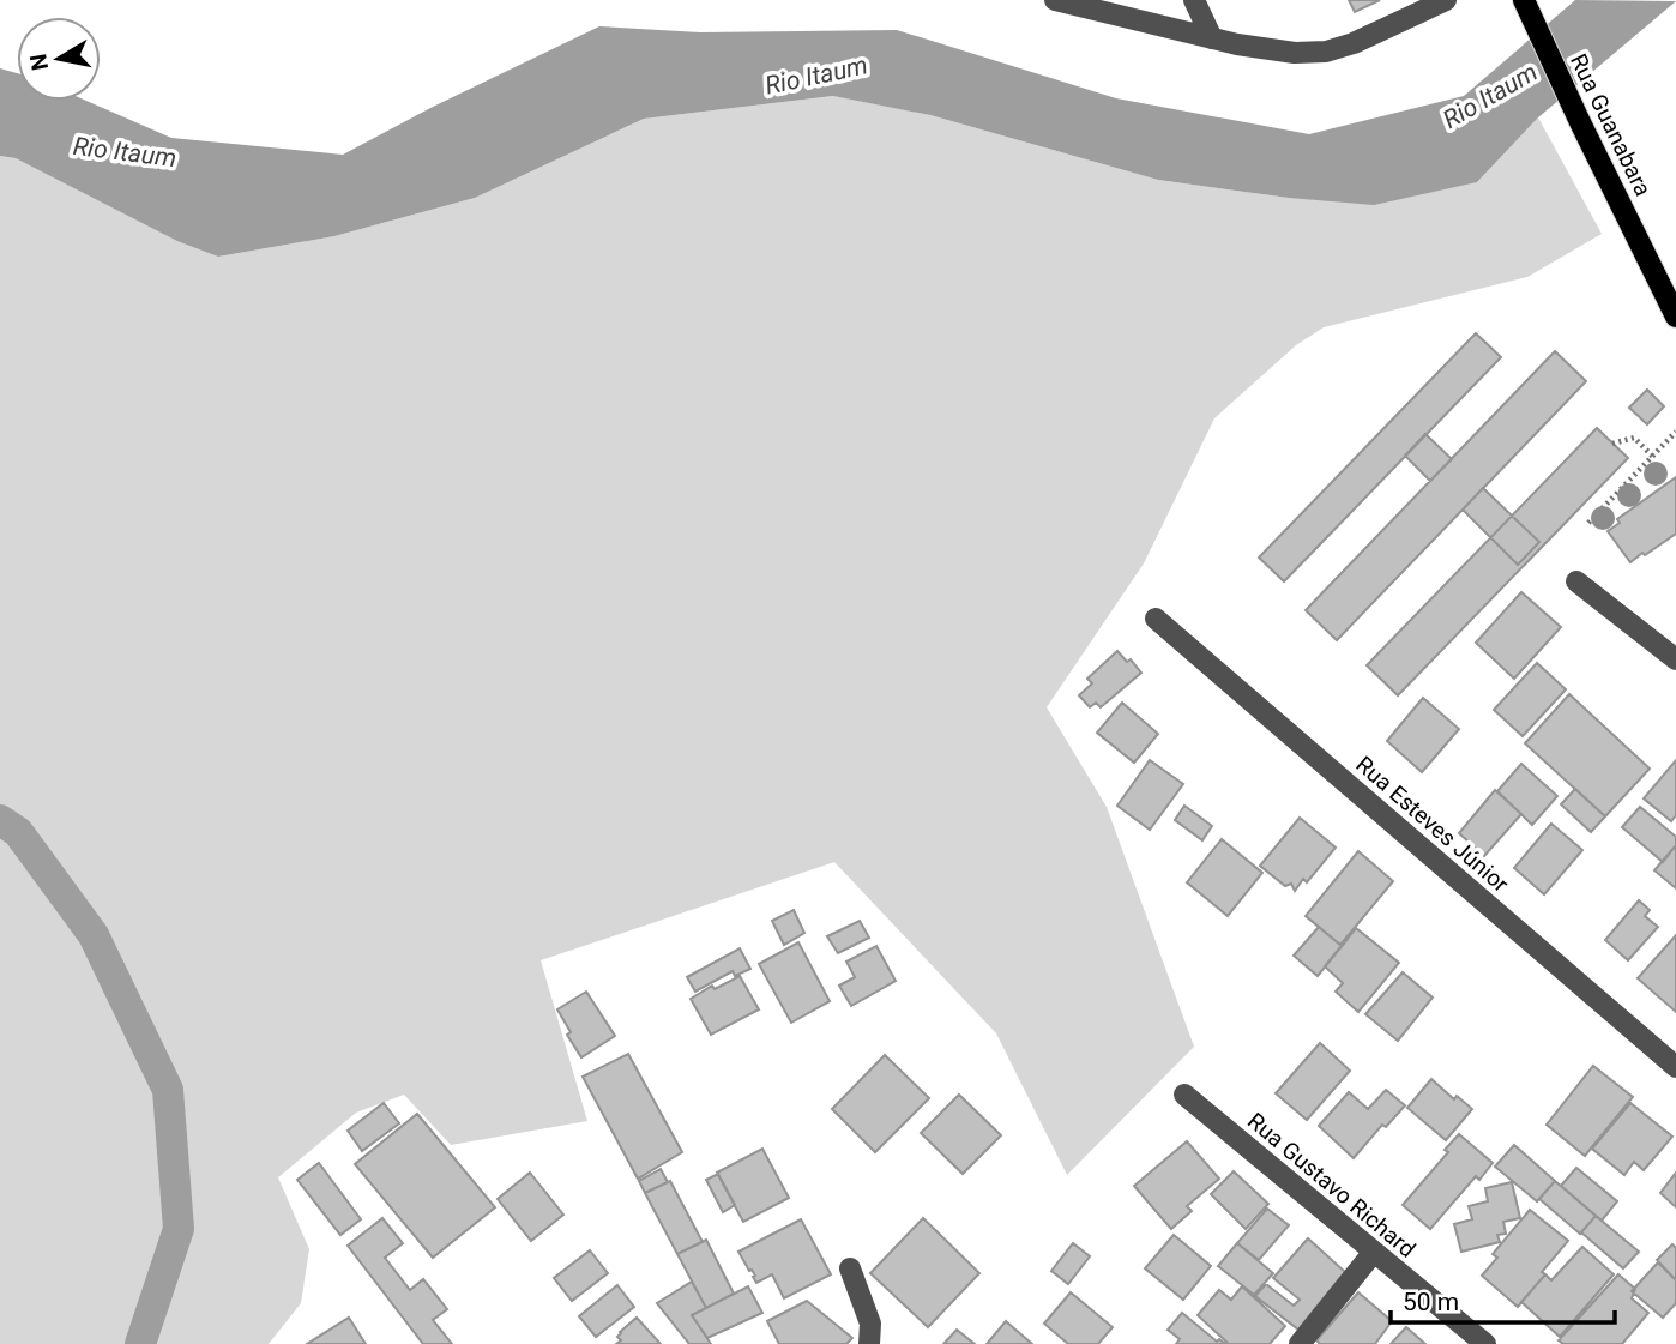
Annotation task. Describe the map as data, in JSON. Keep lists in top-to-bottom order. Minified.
{"streets":{"main road":["Rua Guanabara"],"street":["Rua Esteves Júnior","Rua Gustavo Richard"]},"water":["Rio Itaum"],"scale_bar":"50 m","north":"left"}
